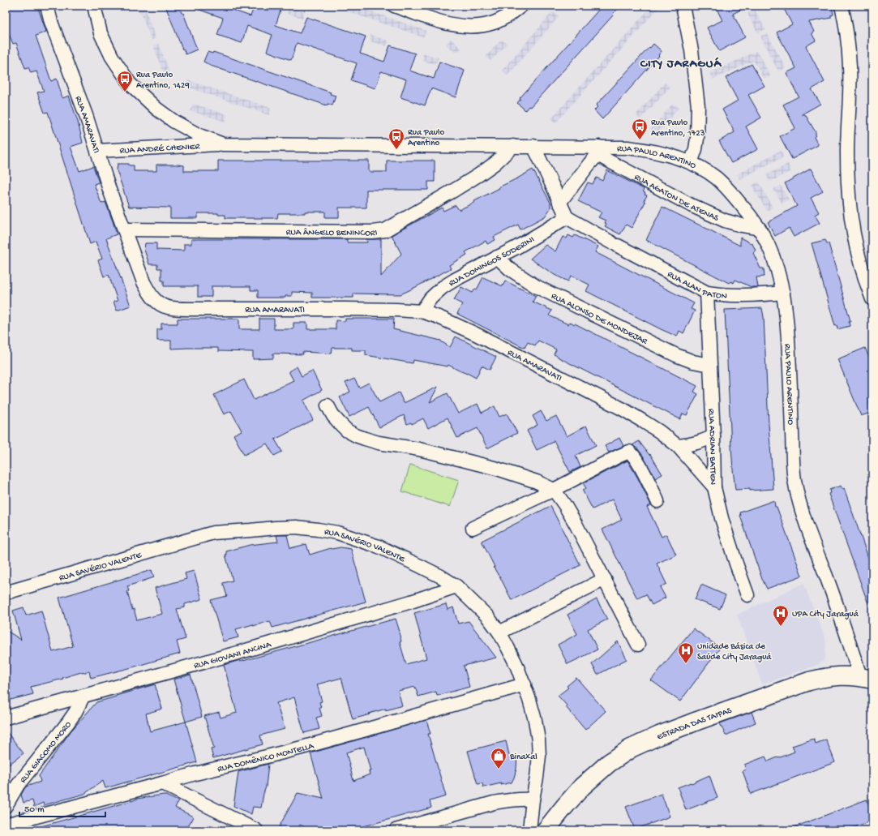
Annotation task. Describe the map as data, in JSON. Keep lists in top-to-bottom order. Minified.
{"streets":{"main road":["ESTRADA DAS TAIPAS"],"street":["RUA AMARAVATI","RUA ANDRÉ CHENIER","RUA PAULO ARENTINO","RUA AGATON DE ATENAS","RUA ÂNGELO BENINCORI","RUA DOMINGOS SODERINI","RUA ALAN PATON","RUA ALONSO DE MONDEJAR","RUA ADRIAN BATTEN","RUA SAVÉRIO VALENTE","RUA GIOVANI ANCINA","RUA GIACOMO MORO","RUA DOMÊNICO MONTELLA"]},"crossings":[["RUA AMARAVATI","RUA ANDRÉ CHENIER"],["RUA AMARAVATI","RUA ÂNGELO BENINCORI"],["RUA AMARAVATI","RUA DOMINGOS SODERINI"],["RUA AMARAVATI","RUA ADRIAN BATTEN"],["RUA ANDRÉ CHENIER","RUA PAULO ARENTINO"],["RUA PAULO ARENTINO","RUA AGATON DE ATENAS"],["RUA PAULO ARENTINO","RUA ÂNGELO BENINCORI"],["RUA PAULO ARENTINO","RUA ALAN PATON"],["RUA PAULO ARENTINO","ESTRADA DAS TAIPAS"],["RUA DOMINGOS SODERINI","RUA ALAN PATON"],["RUA DOMINGOS SODERINI","RUA ALONSO DE MONDEJAR"],["RUA ALAN PATON","RUA ADRIAN BATTEN"],["RUA ALONSO DE MONDEJAR","RUA ADRIAN BATTEN"],["RUA SAVÉRIO VALENTE","RUA GIOVANI ANCINA"],["RUA SAVÉRIO VALENTE","RUA DOMÊNICO MONTELLA"],["RUA GIOVANI ANCINA","RUA GIACOMO MORO"]],"districts":["CITY JARAGUÁ"],"places":{"bus stop":["Rua Paulo Arentino, 1429","Rua Paulo Arentino, 1723","Rua Paulo Arentino"],"hospital":["UPA City Jaraguá","Unidade Básica de Saúde City Jaraguá"],"shop":["Binaxal"]},"scale_bar":"50 m"}
